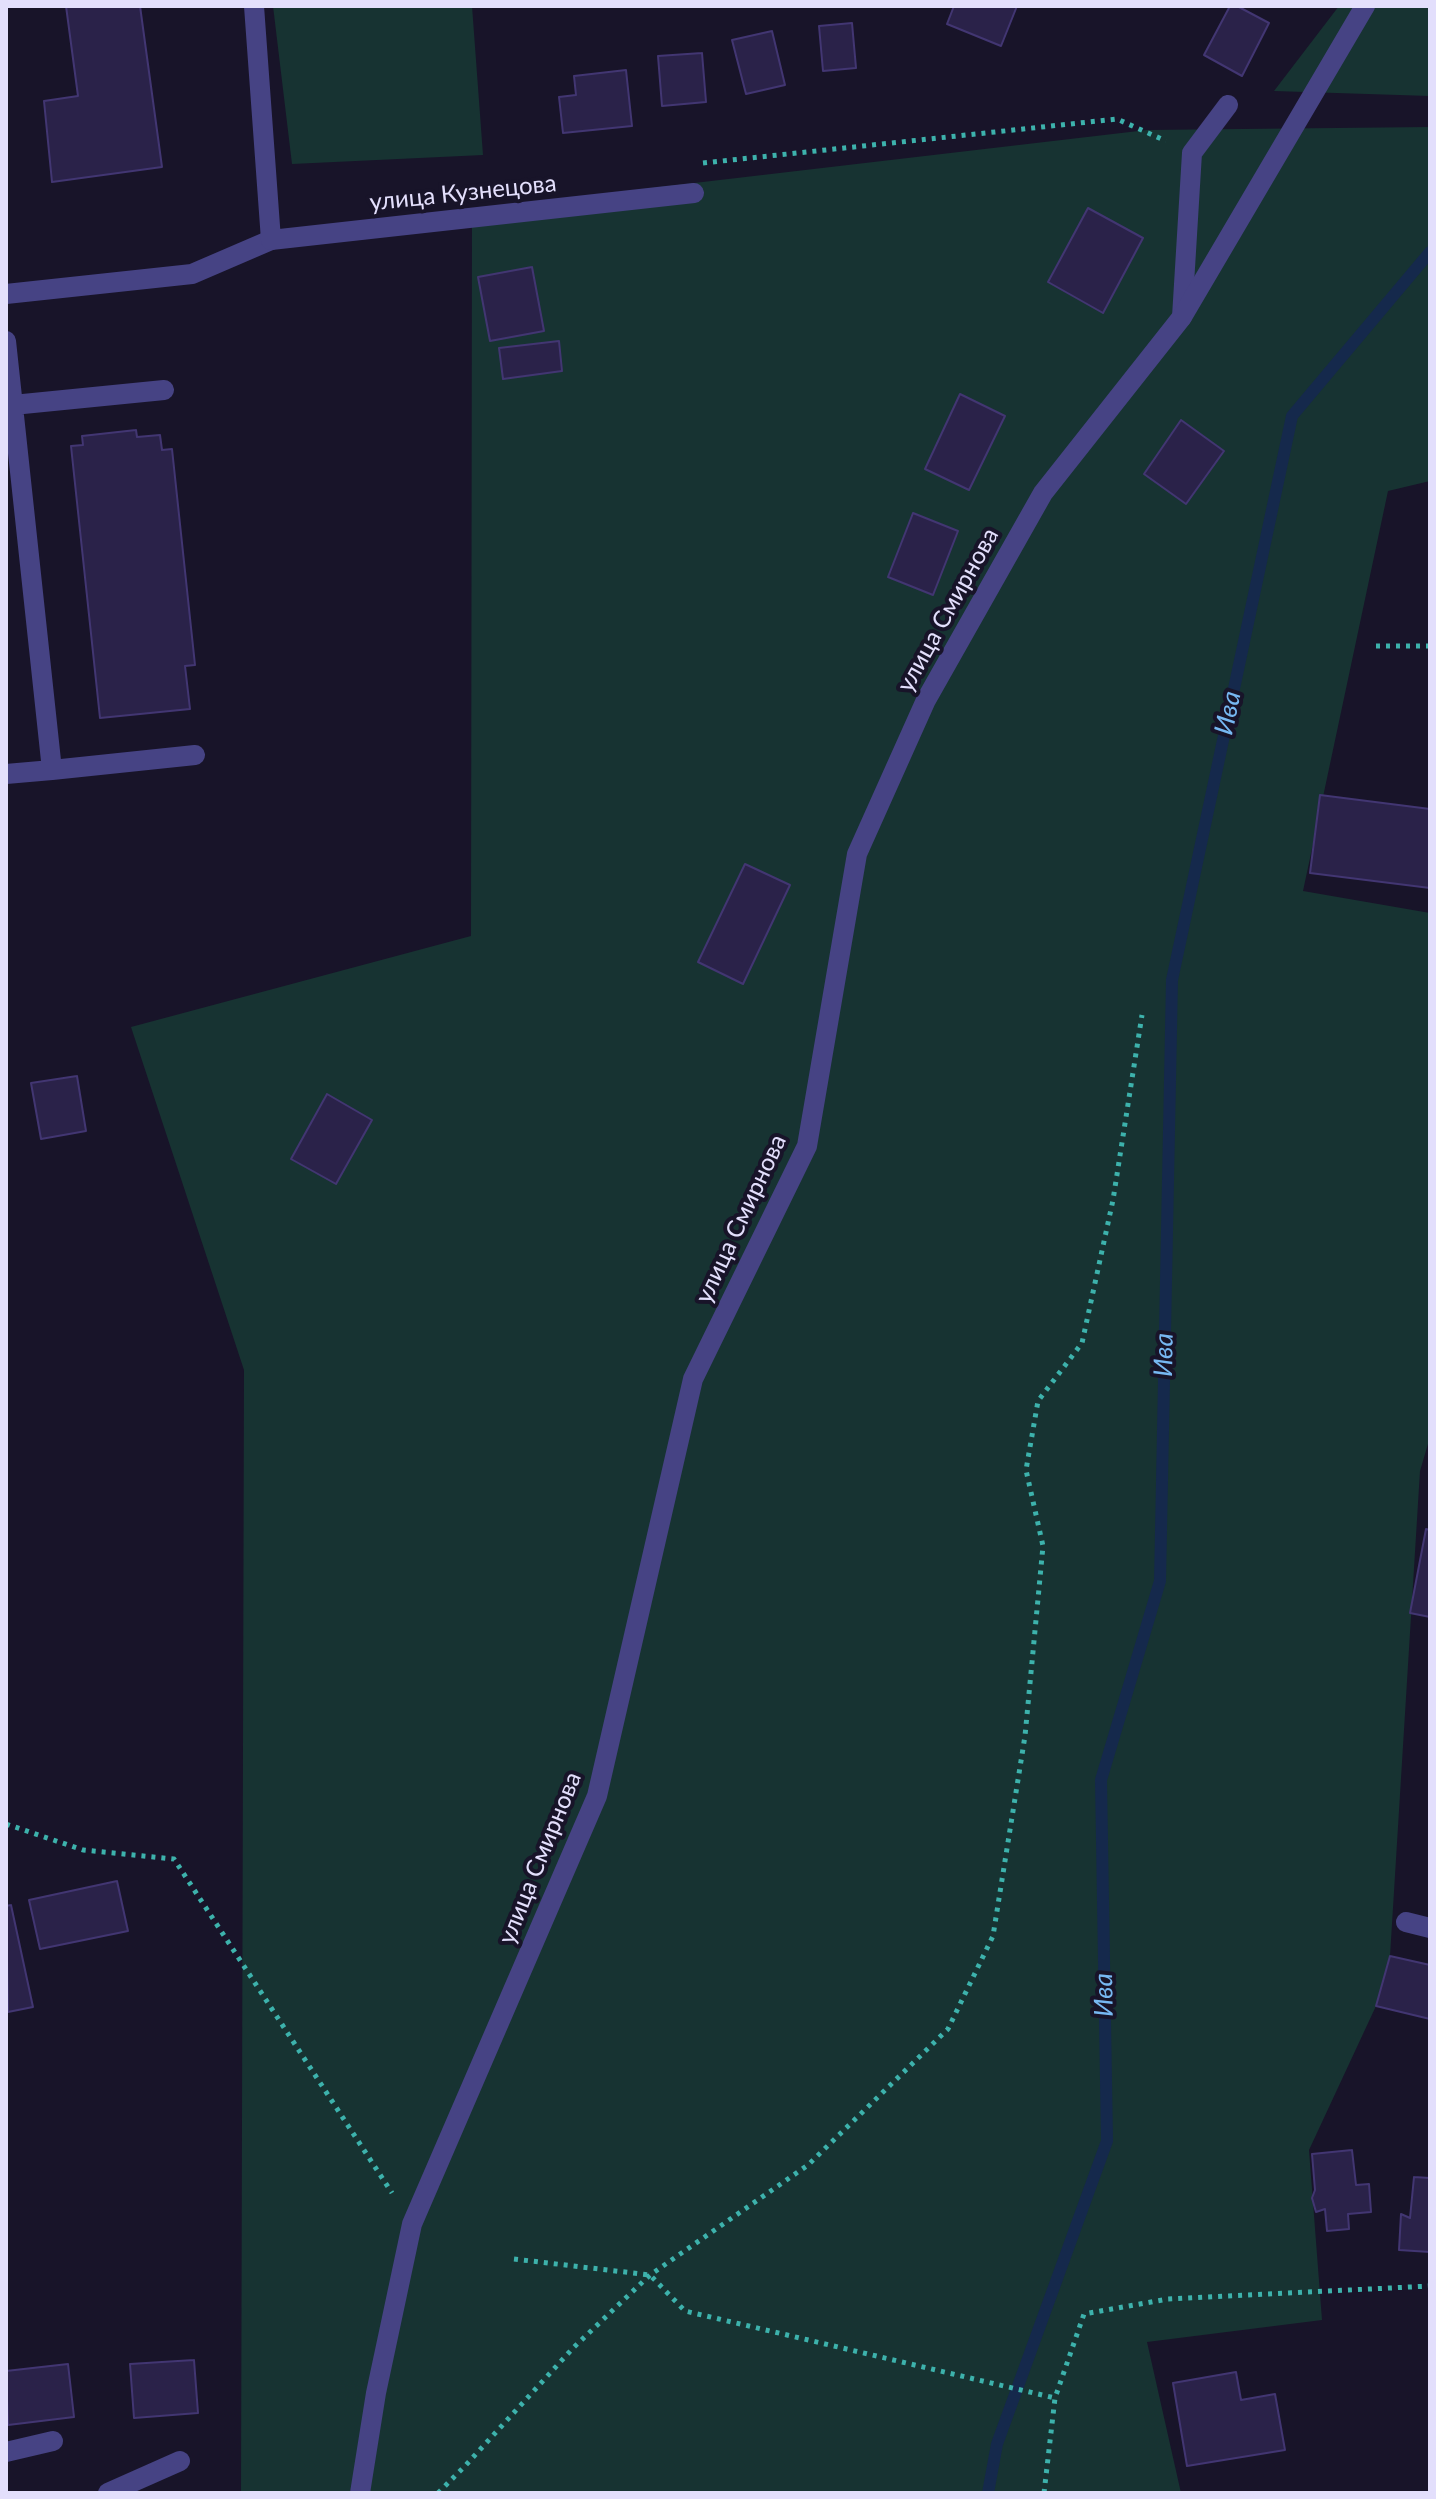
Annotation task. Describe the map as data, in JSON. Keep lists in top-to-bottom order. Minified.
{"streets":{"street":["улица Кузнецова","улица Смирнова"]},"water":["Ива"]}
